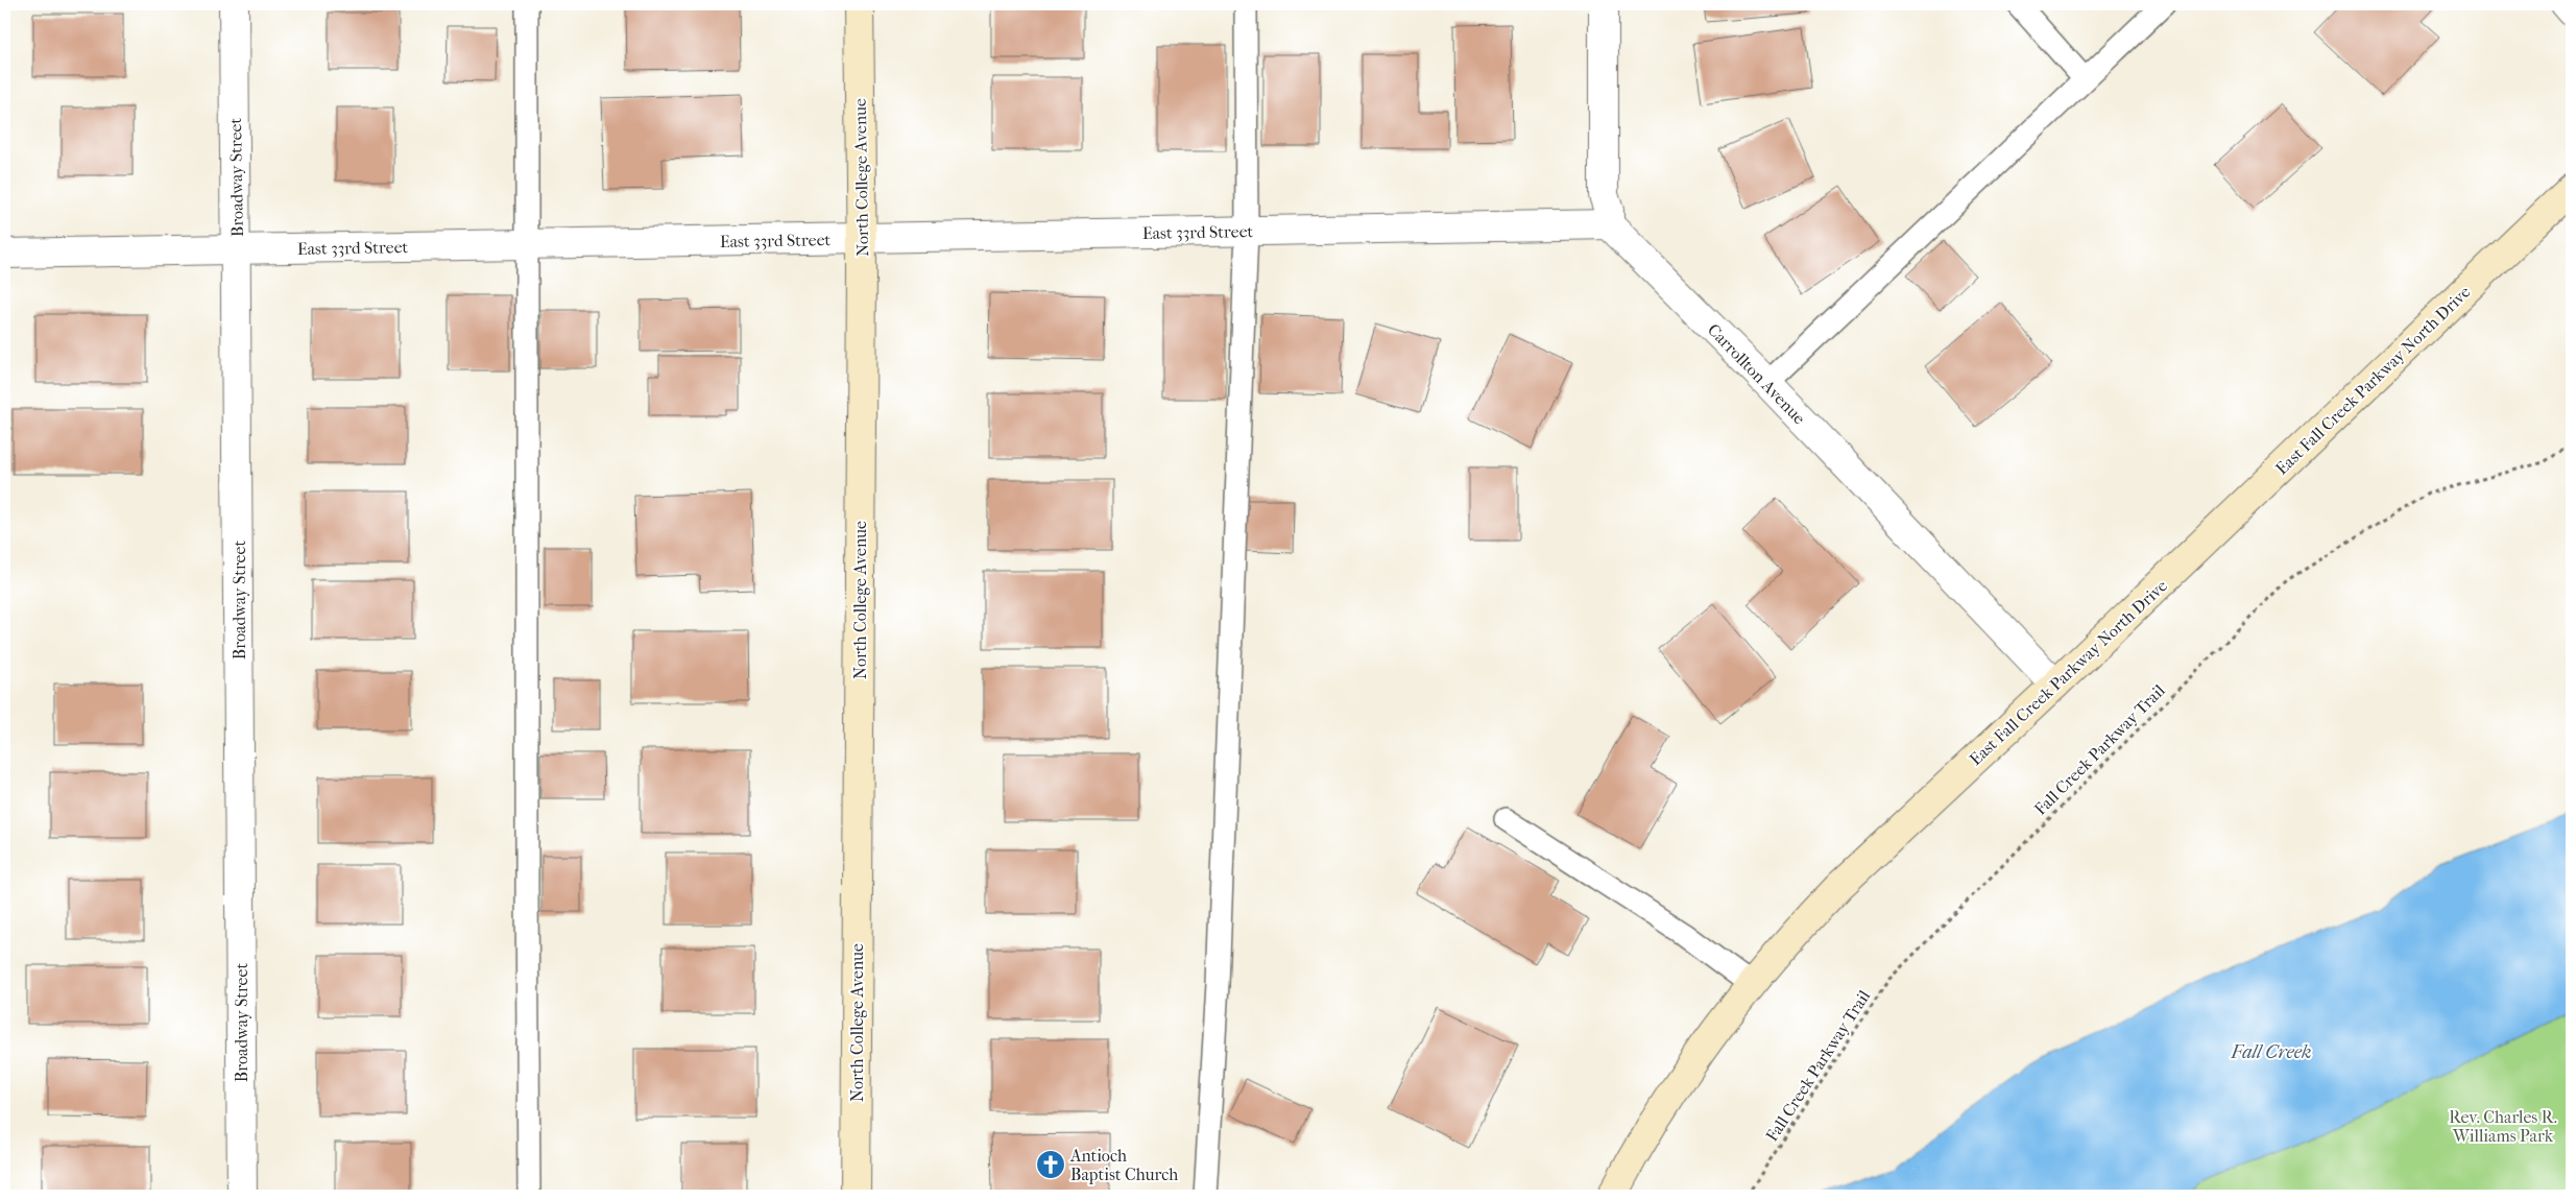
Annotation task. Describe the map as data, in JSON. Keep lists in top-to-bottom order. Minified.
{"streets":{"main road":["North College Avenue","East Fall Creek Parkway North Drive"],"street":["Broadway Street","East 33rd Street","Carrollton Avenue"],"path":["Fall Creek Parkway Trail"]},"crossings":[["Broadway Street","East 33rd Street"],["North College Avenue","East 33rd Street"],["East 33rd Street","Carrollton Avenue"],["Carrollton Avenue","East Fall Creek Parkway North Drive"]],"water":["Fall Creek"],"parks":["Rev. Charles R. Williams Park"],"places":{"church":["Antioch Baptist Church"]}}
